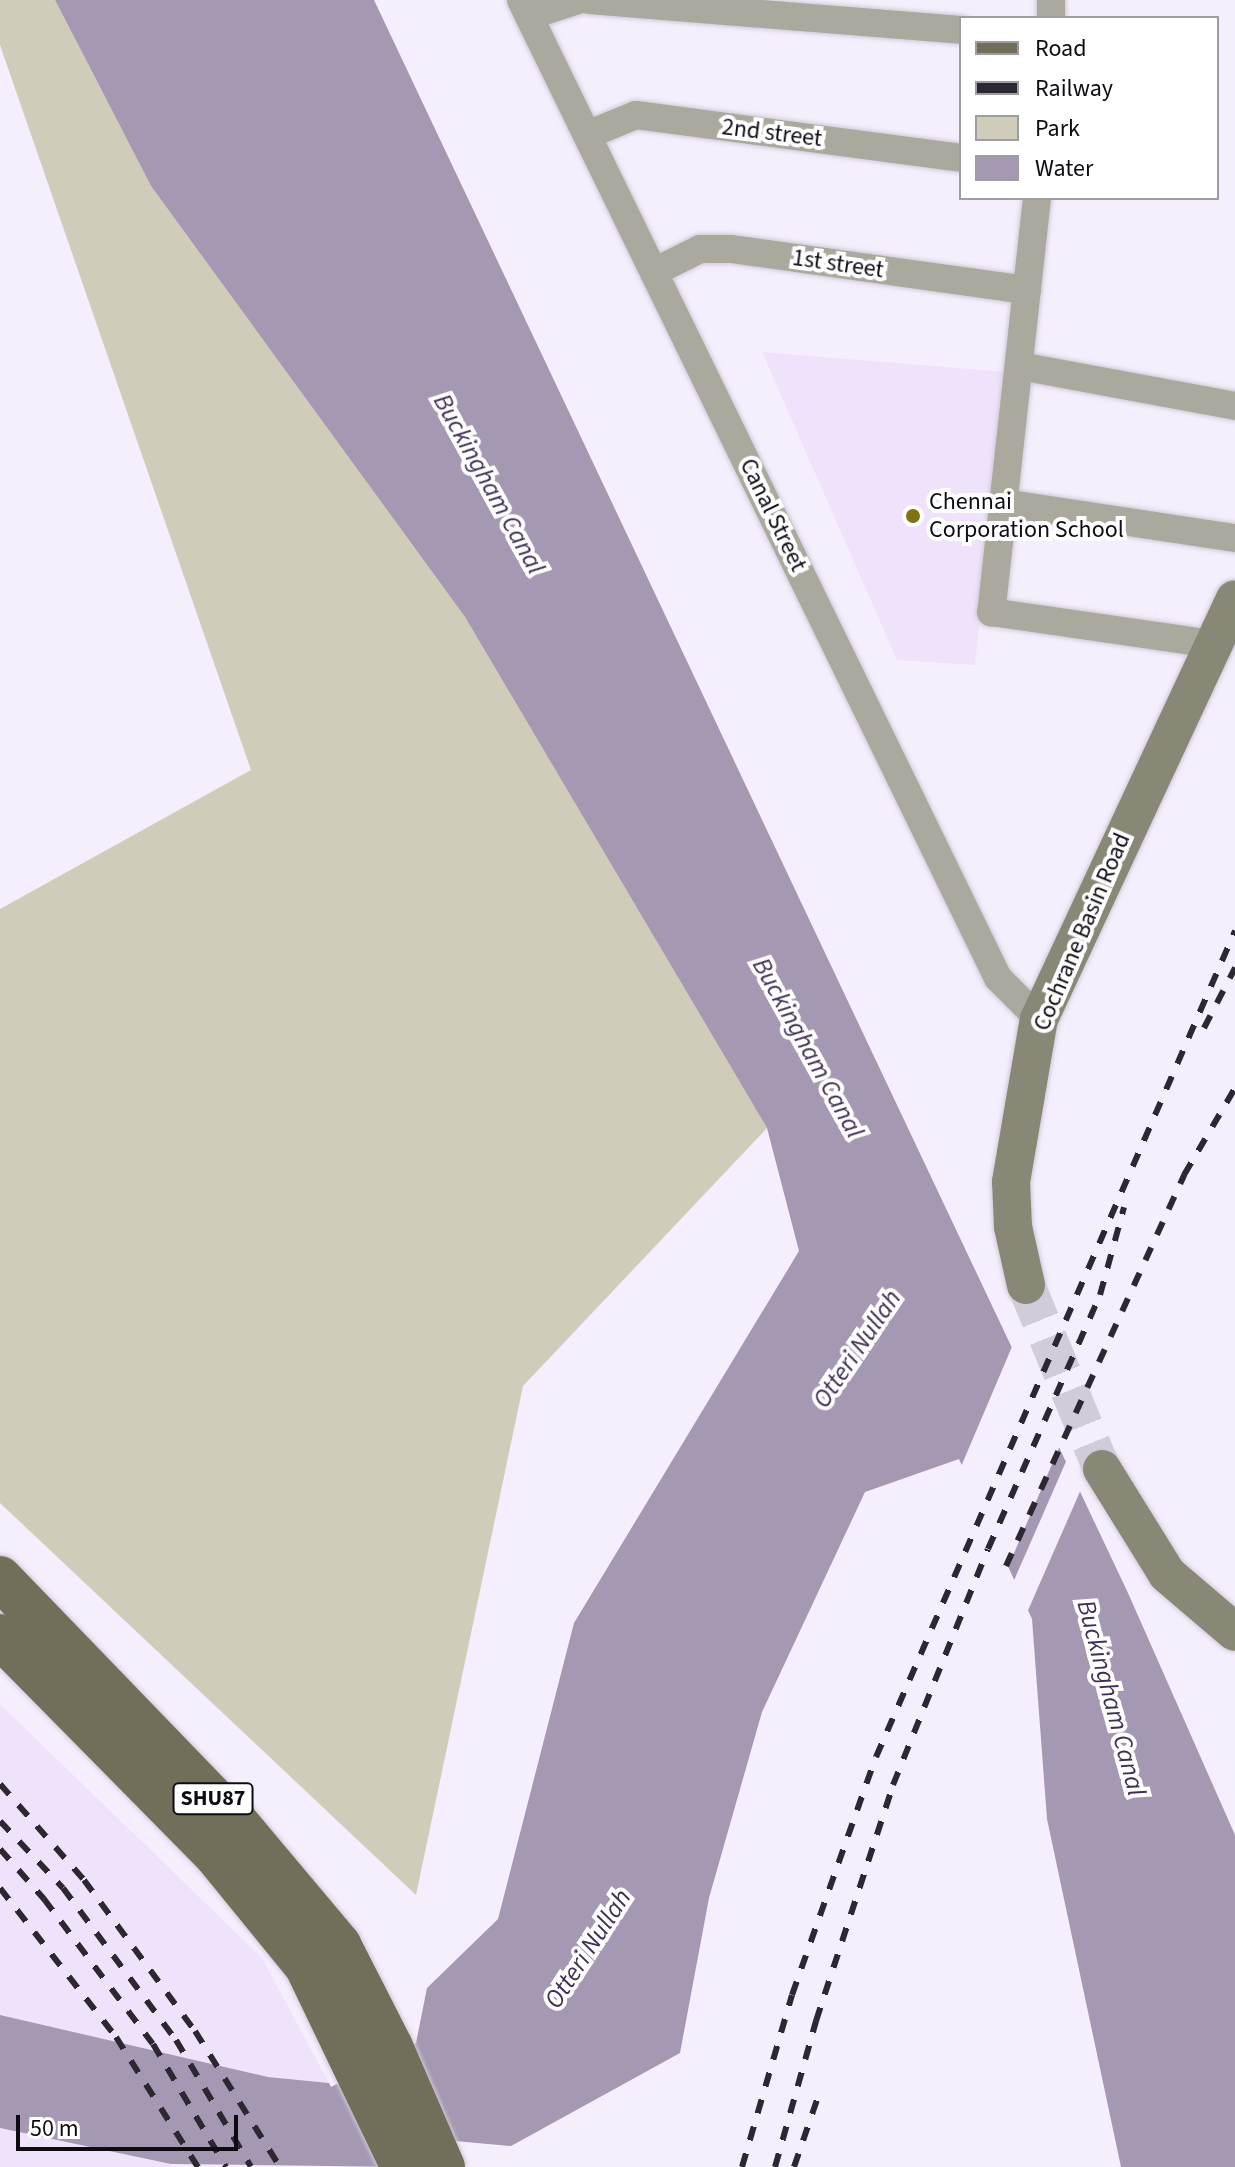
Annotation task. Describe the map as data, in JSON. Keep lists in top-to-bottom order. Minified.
{"streets":{"main road":["Cochrane Basin Road","SHU87"],"street":["2nd street","1st street","Canal Street"]},"crossings":[["2nd street","Canal Street"],["1st street","Canal Street"],["Canal Street","Cochrane Basin Road"]],"water":["Buckingham Canal","Otteri Nullah"],"places":["Chennai Corporation School"],"legend":["Road","Railway","Park","Water"],"scale_bar":"50 m"}
